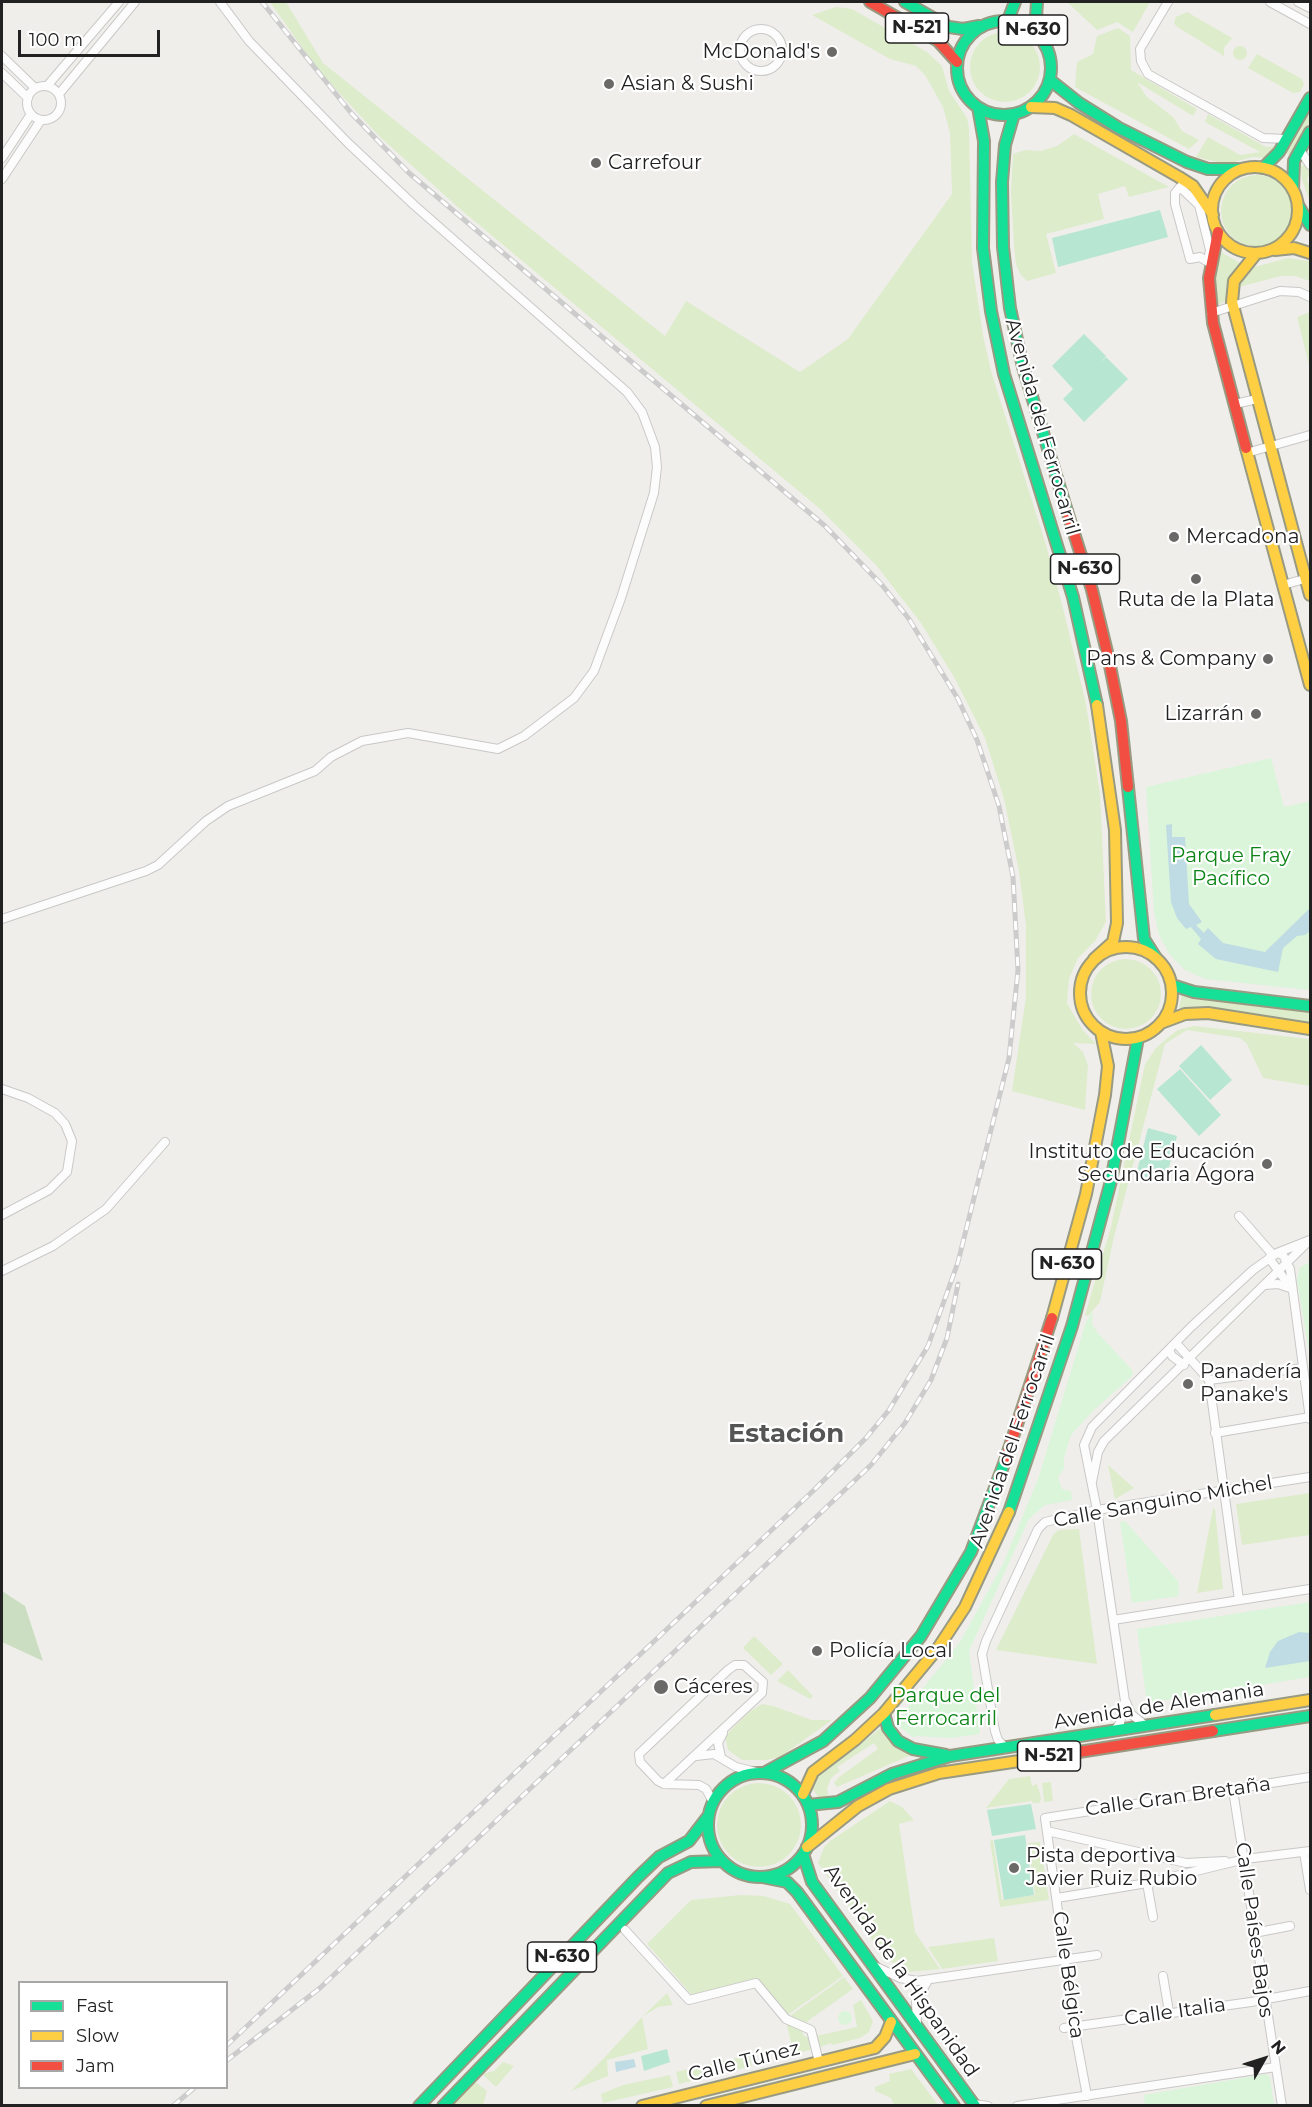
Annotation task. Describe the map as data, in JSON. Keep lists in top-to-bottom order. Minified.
{"streets":{"main road":["N-521","N-630","Avenida del Ferrocarril","Avenida de Alemania","Avenida de la Hispanidad","Calle Túnez"],"street":["Calle Sanguino Michel","Calle Gran Bretaña","Calle Países Bajos","Calle Bélgica","Calle Italia"]},"crossings":[["N-521","N-630"],["N-521","Avenida del Ferrocarril"],["N-630","Avenida del Ferrocarril"],["N-630","Avenida de Alemania"],["N-630","Avenida de la Hispanidad"],["Avenida del Ferrocarril","Avenida de Alemania"],["Avenida del Ferrocarril","Avenida de la Hispanidad"],["Calle Sanguino Michel","Avenida de Alemania"],["Avenida de Alemania","Avenida de la Hispanidad"],["Calle Gran Bretaña","Calle Países Bajos"],["Calle Gran Bretaña","Calle Bélgica"],["Calle Países Bajos","Calle Italia"],["Avenida de la Hispanidad","Calle Túnez"],["Calle Bélgica","Calle Italia"]],"districts":["Estación"],"parks":["Parque Fray Pacífico","Parque del Ferrocarril"],"places":["McDonald's","Asian & Sushi","Carrefour","Mercadona","Ruta de la Plata","Pans & Company","Lizarrán","Instituto de Educación Secundaria Ágora","Panadería Panake's","Policía Local","Cáceres","Pista deportiva Javier Ruiz Rubio"],"legend":["Fast","Slow","Jam"],"scale_bar":"100 m","north":"top right"}
